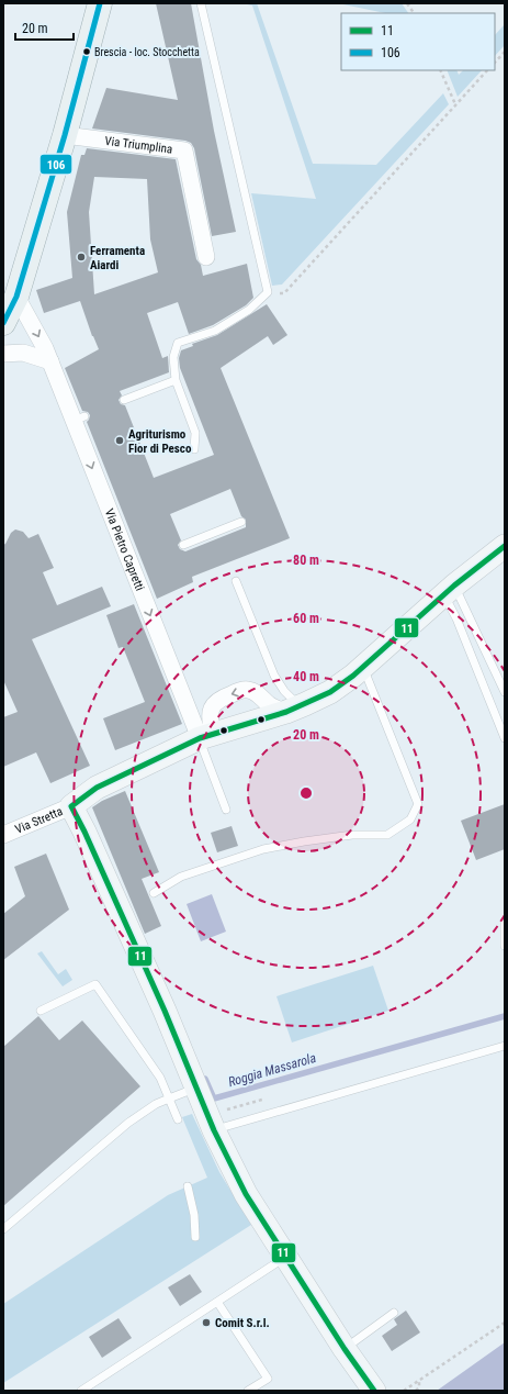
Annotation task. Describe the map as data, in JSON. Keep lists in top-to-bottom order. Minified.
{"streets":{"street":["Via Triumplina","Via Pietro Capretti","Via Stretta"]},"crossings":[["Via Pietro Capretti","Via Stretta"]],"one_way":["Via Pietro Capretti"],"water":["Roggia Massarola"],"places":["Brescia - loc. Stocchetta","Ferramenta Aiardi","Agriturismo Fior di Pesco","Comit S.r.l."],"lines":["transit line 106","transit line 11"],"legend":["11","106"],"scale_bar":"20 m","rings":["80 m","60 m","40 m","20 m"]}
